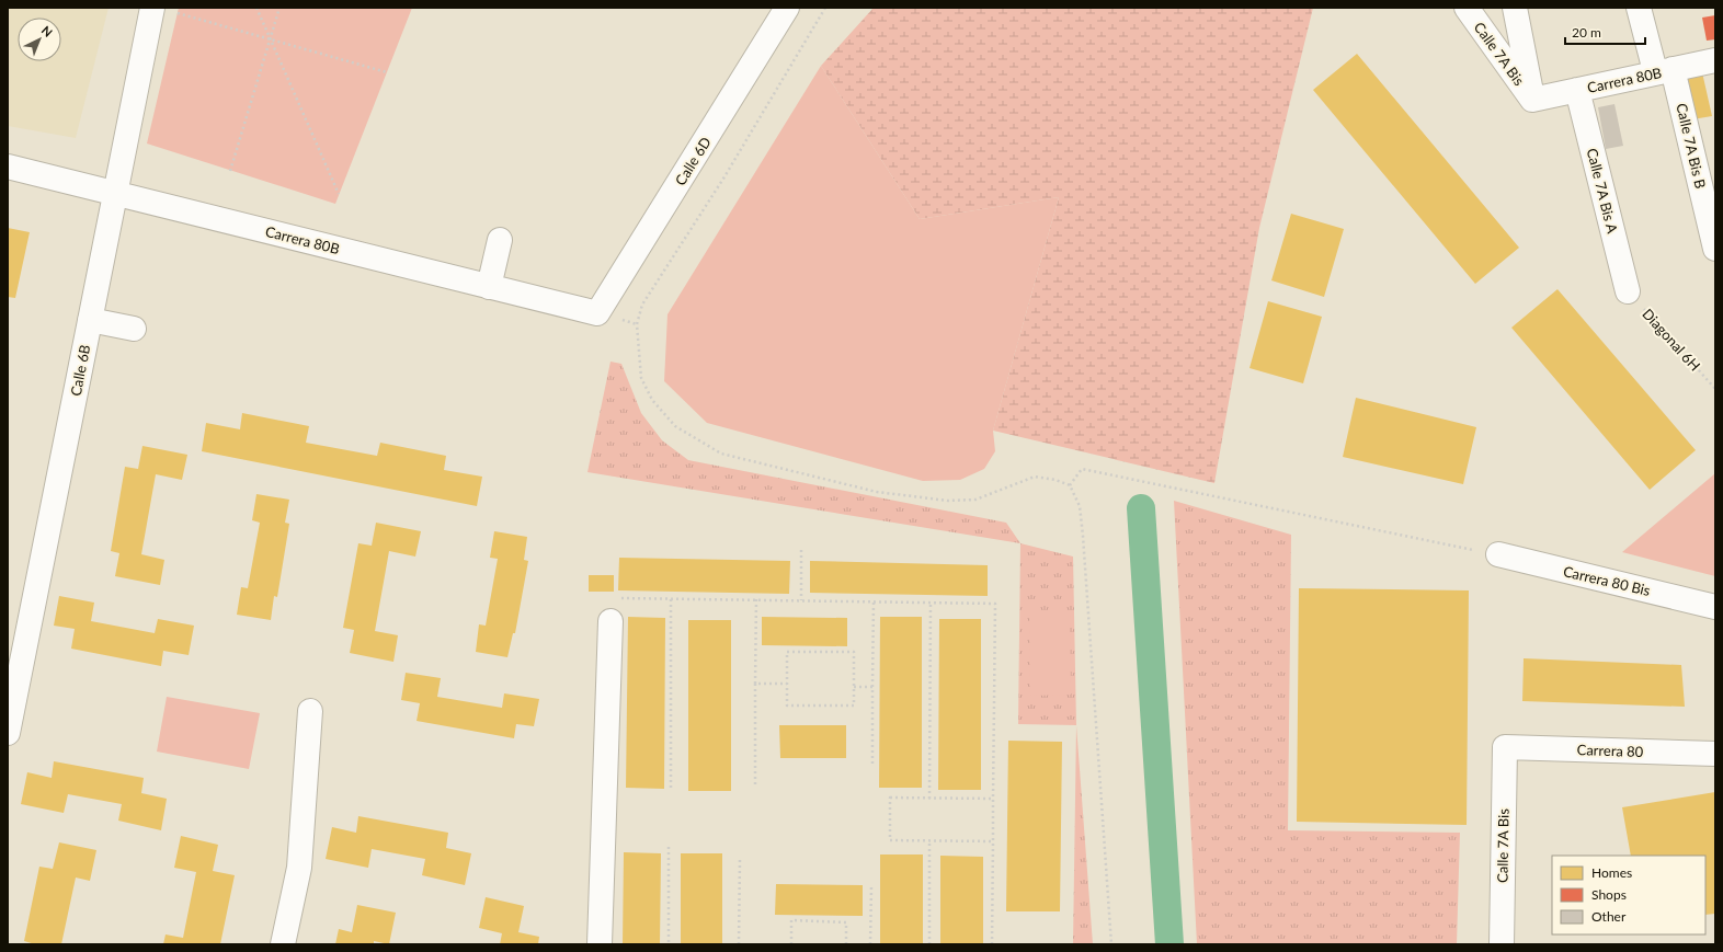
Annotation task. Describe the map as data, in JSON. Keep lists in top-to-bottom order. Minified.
{"streets":{"street":["Calle 7A Bis","Carrera 80B","Calle 7A Bis B","Calle 6D","Calle 7A Bis A","Calle 6B","Carrera 80 Bis","Carrera 80"],"path":["Diagonal 6H"]},"crossings":[["Calle 7A Bis","Carrera 80B"],["Calle 7A Bis","Carrera 80"],["Carrera 80B","Calle 7A Bis B"],["Carrera 80B","Calle 6D"],["Carrera 80B","Calle 7A Bis A"],["Carrera 80B","Calle 6B"],["Calle 7A Bis A","Diagonal 6H"]],"legend":["Homes","Shops","Other"],"scale_bar":"20 m","north":"top right"}
